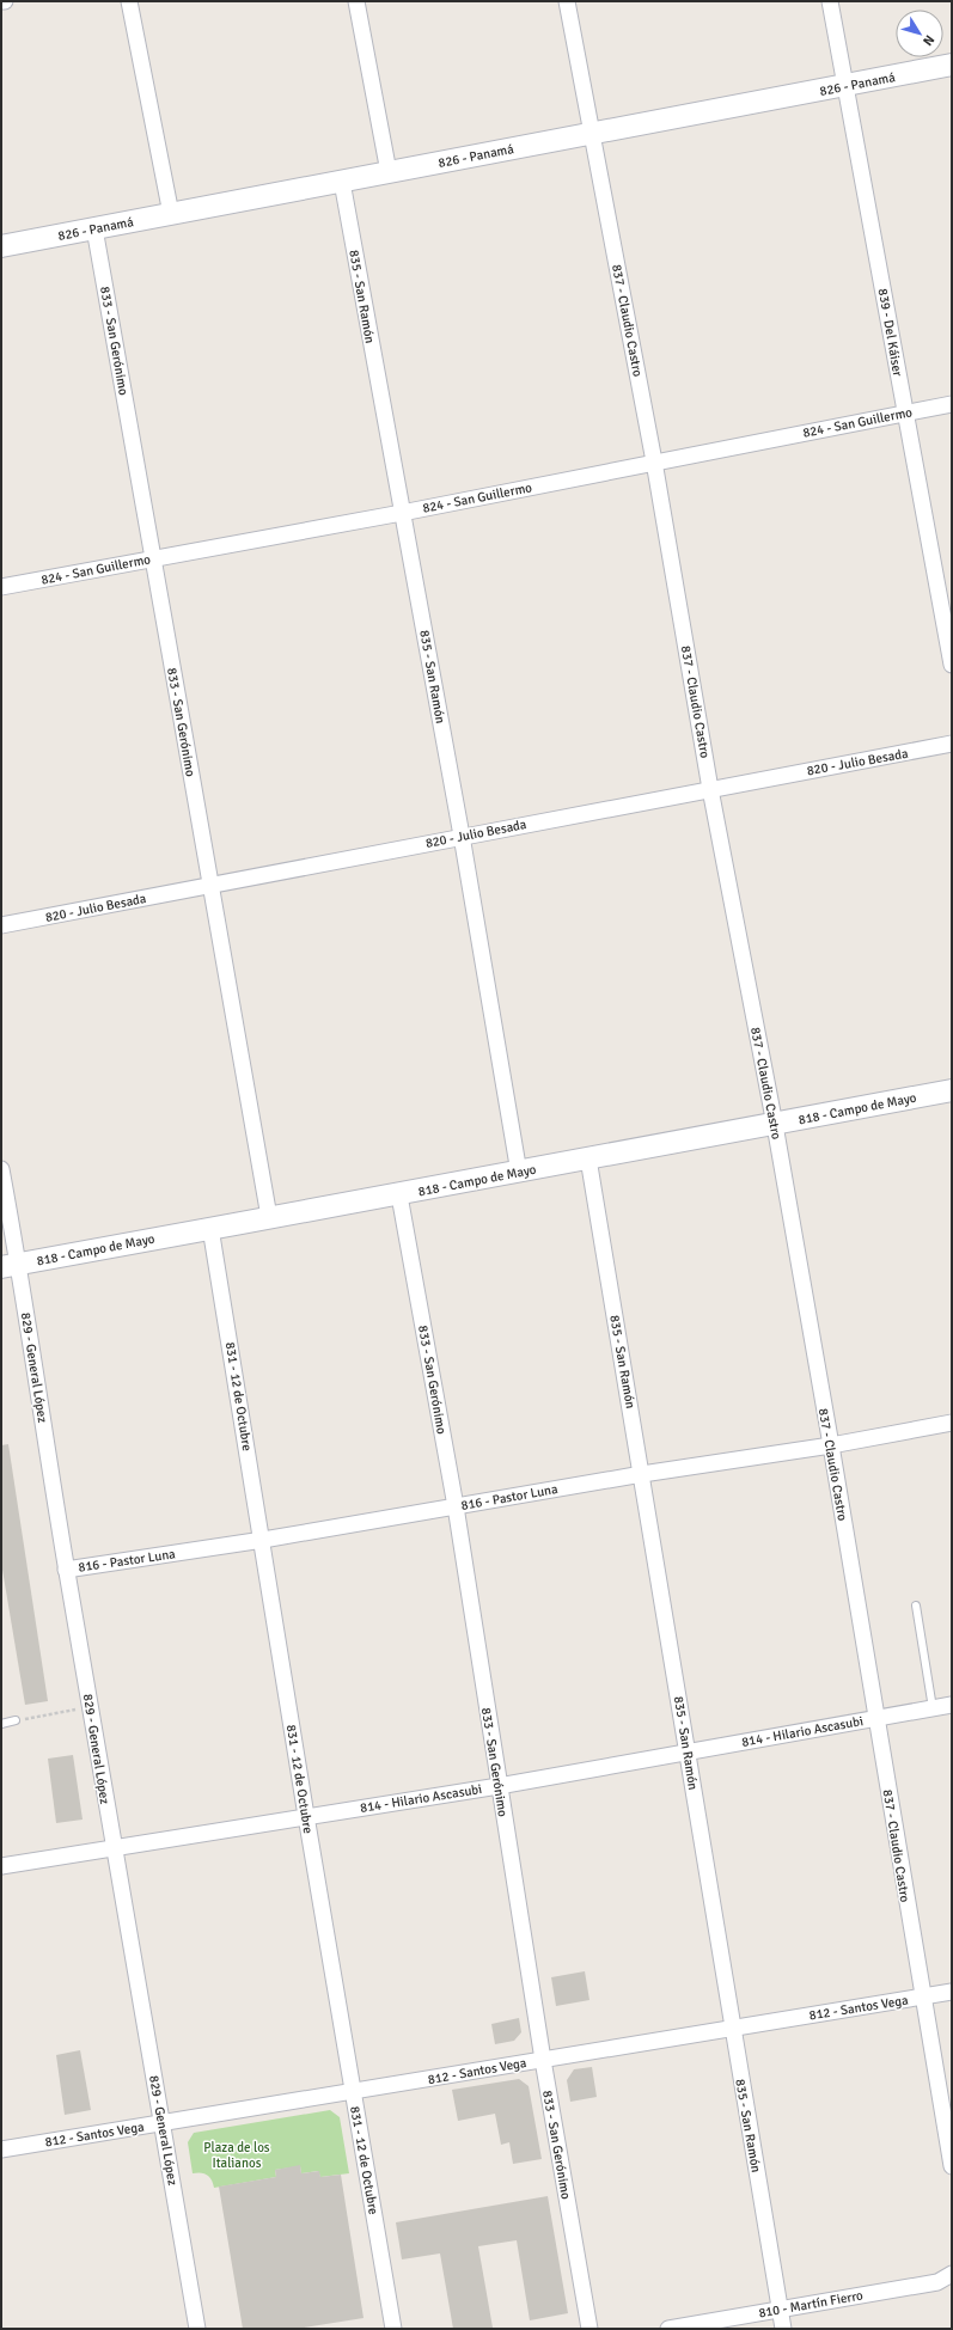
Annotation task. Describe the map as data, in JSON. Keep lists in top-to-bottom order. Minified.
{"streets":{"street":["826 - Panamá","835 - San Ramón","837 - Claudio Castro","839 - Del Káiser","833 - San Gerónimo","824 - San Guillermo","820 - Julio Besada","818 - Campo de Mayo","829 - General López","831 - 12 de Octubre","816 - Pastor Luna","814 - Hilario Ascasubi","812 - Santos Vega","810 - Martín Fierro"]},"crossings":[["826 - Panamá","835 - San Ramón"],["826 - Panamá","837 - Claudio Castro"],["826 - Panamá","839 - Del Káiser"],["826 - Panamá","833 - San Gerónimo"],["835 - San Ramón","824 - San Guillermo"],["835 - San Ramón","820 - Julio Besada"],["835 - San Ramón","818 - Campo de Mayo"],["835 - San Ramón","816 - Pastor Luna"],["835 - San Ramón","814 - Hilario Ascasubi"],["835 - San Ramón","812 - Santos Vega"],["835 - San Ramón","810 - Martín Fierro"],["837 - Claudio Castro","824 - San Guillermo"],["837 - Claudio Castro","820 - Julio Besada"],["837 - Claudio Castro","818 - Campo de Mayo"],["837 - Claudio Castro","816 - Pastor Luna"],["837 - Claudio Castro","814 - Hilario Ascasubi"],["837 - Claudio Castro","812 - Santos Vega"],["839 - Del Káiser","824 - San Guillermo"],["833 - San Gerónimo","824 - San Guillermo"],["833 - San Gerónimo","820 - Julio Besada"],["833 - San Gerónimo","818 - Campo de Mayo"],["833 - San Gerónimo","816 - Pastor Luna"],["833 - San Gerónimo","814 - Hilario Ascasubi"],["833 - San Gerónimo","812 - Santos Vega"],["818 - Campo de Mayo","829 - General López"],["818 - Campo de Mayo","831 - 12 de Octubre"],["829 - General López","816 - Pastor Luna"],["829 - General López","814 - Hilario Ascasubi"],["829 - General López","812 - Santos Vega"],["831 - 12 de Octubre","816 - Pastor Luna"],["831 - 12 de Octubre","814 - Hilario Ascasubi"],["831 - 12 de Octubre","812 - Santos Vega"]],"parks":["Plaza de los Italianos"],"north":"bottom right"}
